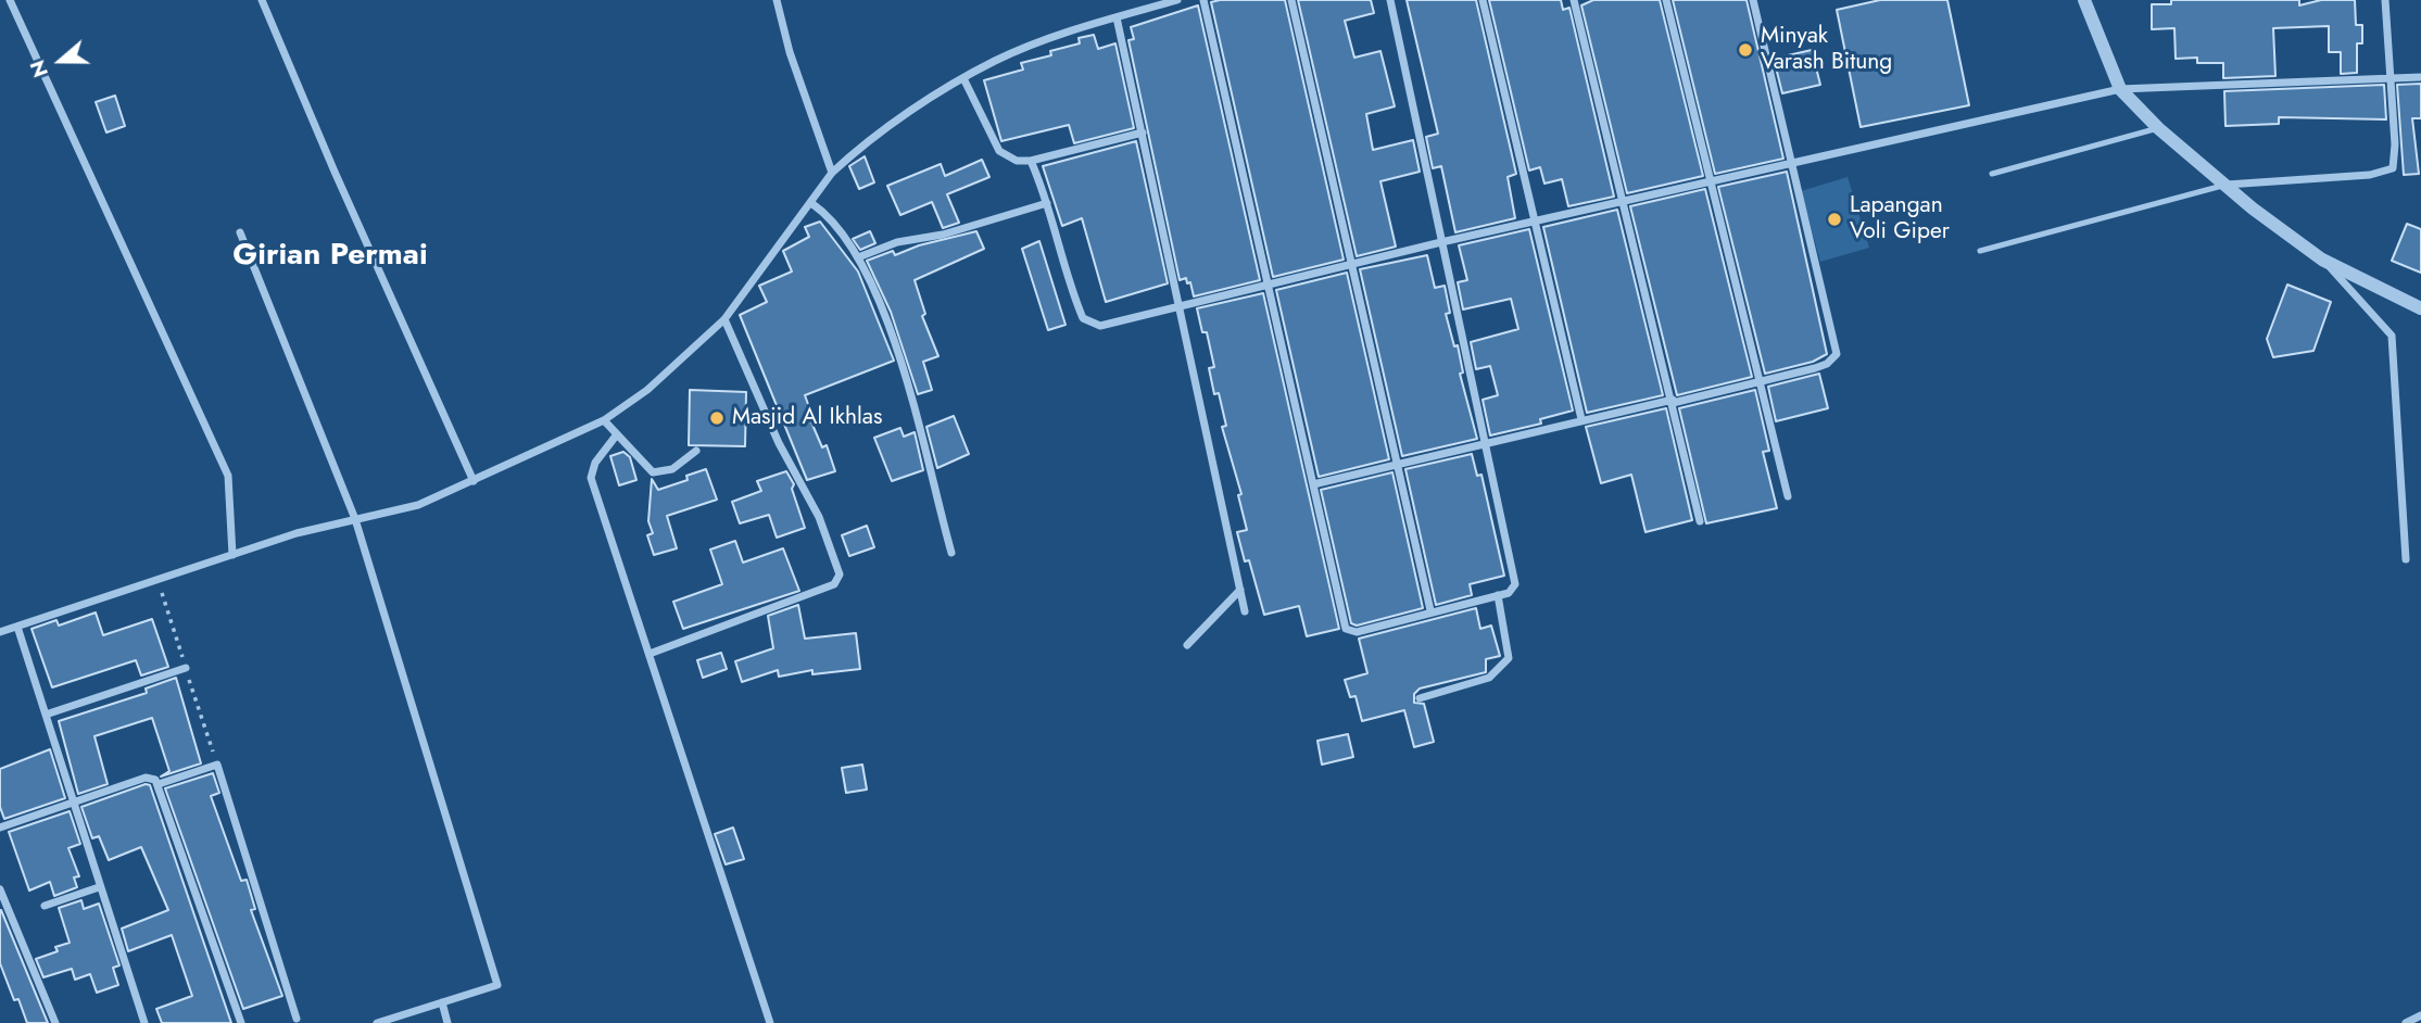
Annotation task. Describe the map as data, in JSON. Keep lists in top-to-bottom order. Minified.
{"districts":["Girian Permai"],"places":["Minyak Varash Bitung","Lapangan Voli Giper","Masjid Al Ikhlas"],"north":"left"}
